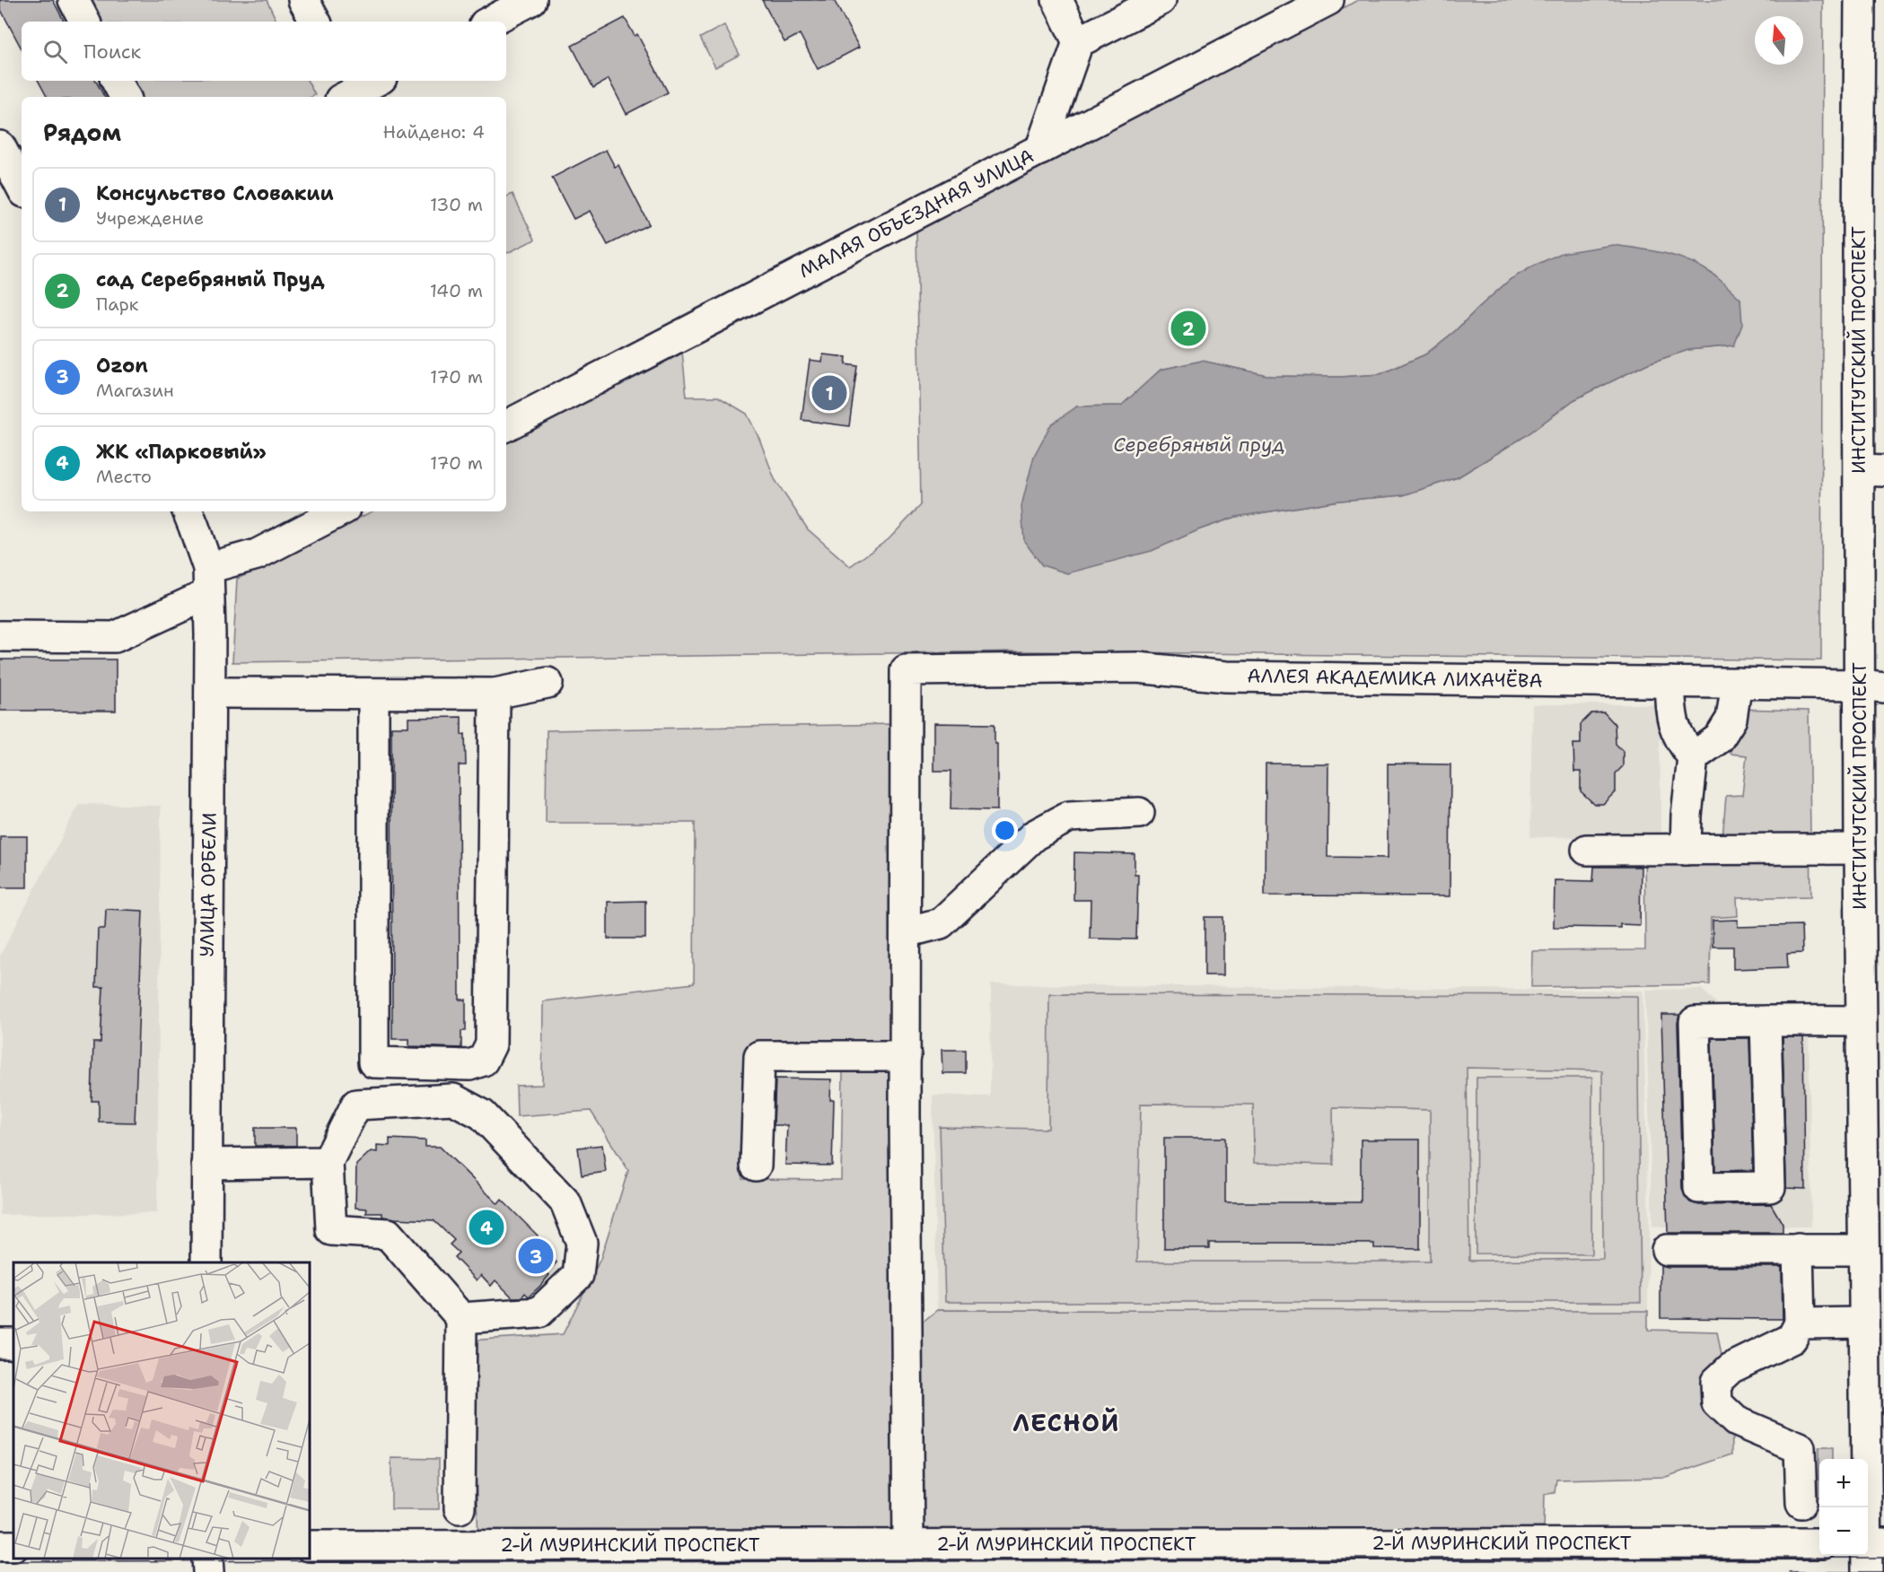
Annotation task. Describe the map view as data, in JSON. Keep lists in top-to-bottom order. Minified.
{"streets":{"street":["МАЛАЯ ОБЪЕЗДНАЯ УЛИЦА","ИНСТИТУТСКИЙ ПРОСПЕКТ","АЛЛЕЯ АКАДЕМИКА ЛИХАЧЁВА","УЛИЦА ОРБЕЛИ","2-Й МУРИНСКИЙ ПРОСПЕКТ"]},"crossings":[["ИНСТИТУТСКИЙ ПРОСПЕКТ","АЛЛЕЯ АКАДЕМИКА ЛИХАЧЁВА"]],"districts":["ЛЕСНОЙ"],"water":["Серебряный пруд"],"north":"top","page":{"search":"Поиск","heading":["Рядом","Найдено: 4"],"list":[{"mark":"1","name":"Консульство Словакии","note":"Учреждение","value":"130 m"},{"mark":"2","name":"сад Серебряный Пруд","note":"Парк","value":"140 m"},{"mark":"3","name":"Ozon","note":"Магазин","value":"170 m"},{"mark":"4","name":"ЖК «Парковый»","note":"Место","value":"170 m"}],"pins":["2","1","4","3"],"map_buttons":["+","−"]}}
